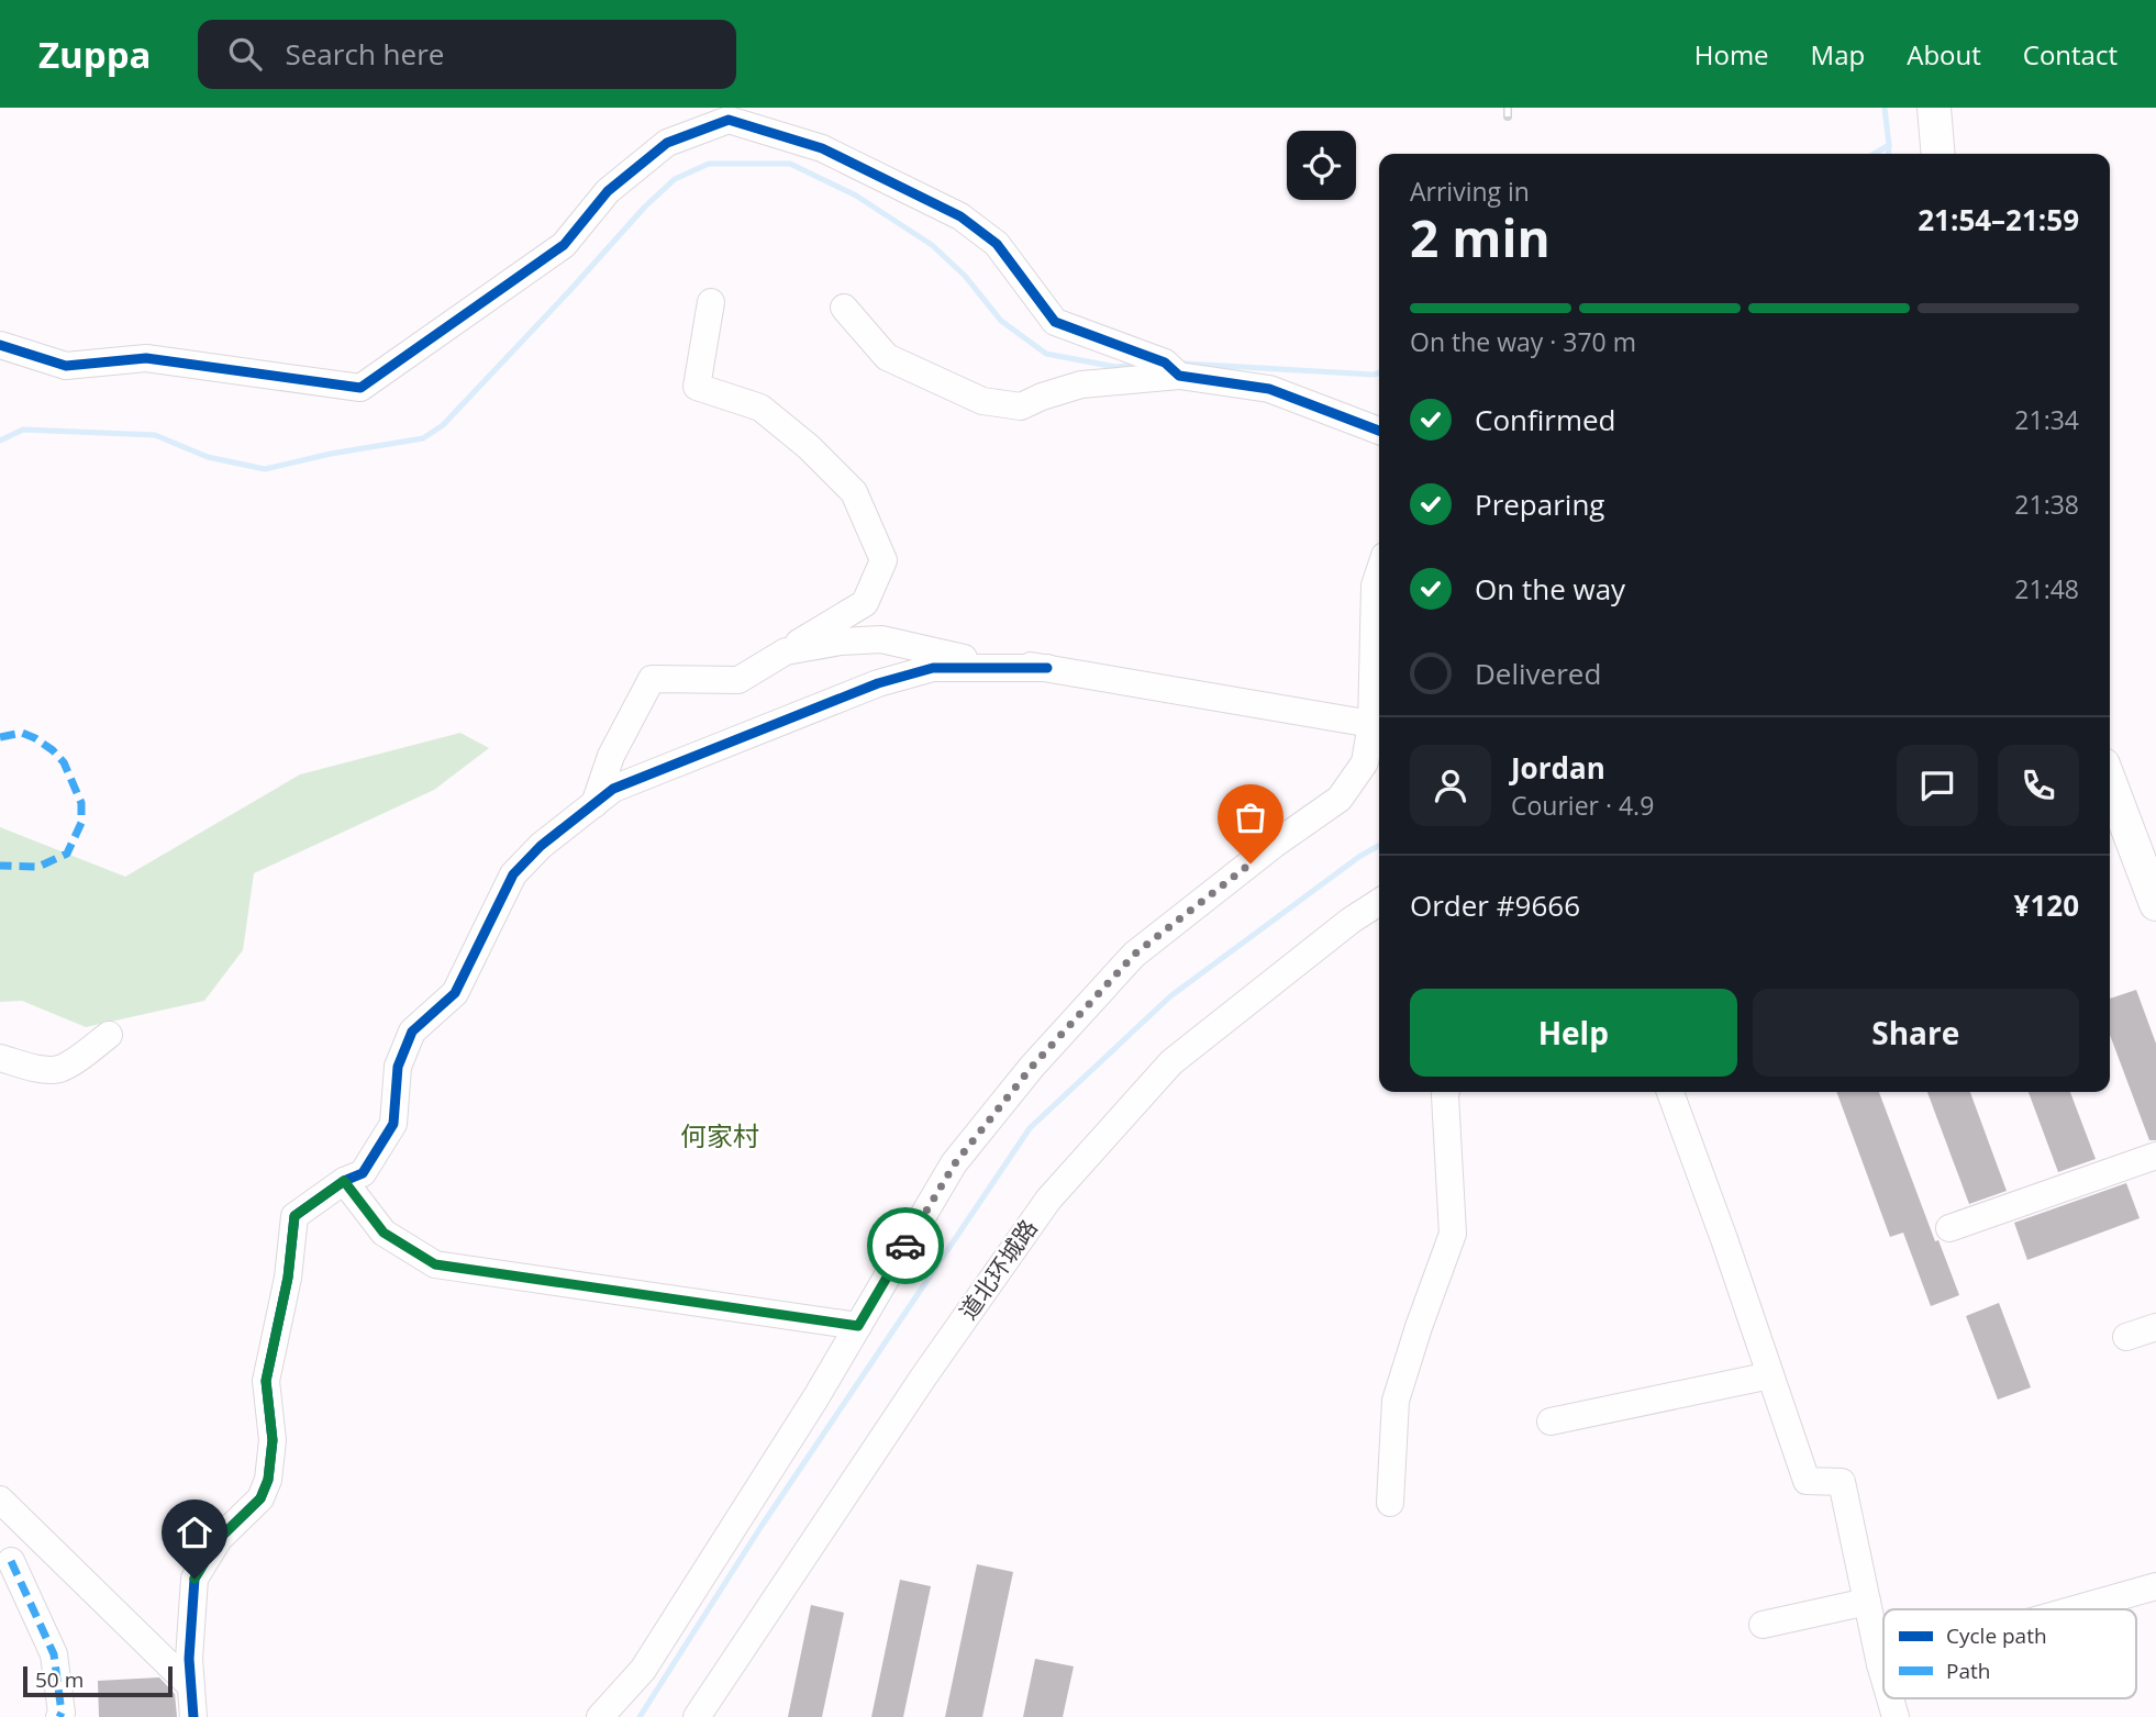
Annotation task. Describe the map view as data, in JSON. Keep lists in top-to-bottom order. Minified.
{"streets":{"street":["道北环城路"]},"districts":["何家村"],"legend":["Cycle path","Path"],"scale_bar":"50 m","page":{"header":"Zuppa","search":"Search here","nav":["Home","Map","About","Contact"],"heading":["2 min","Arriving in","21:54–21:59"],"panel":["Jordan","Courier · 4.9","Order #9666","¥120"],"bar":"On the way · 370 m","list":[["Confirmed","21:34"],["Preparing","21:38"],["On the way","21:48"],"Delivered"],"buttons":["Help","Share"],"scale":"50 m"}}
